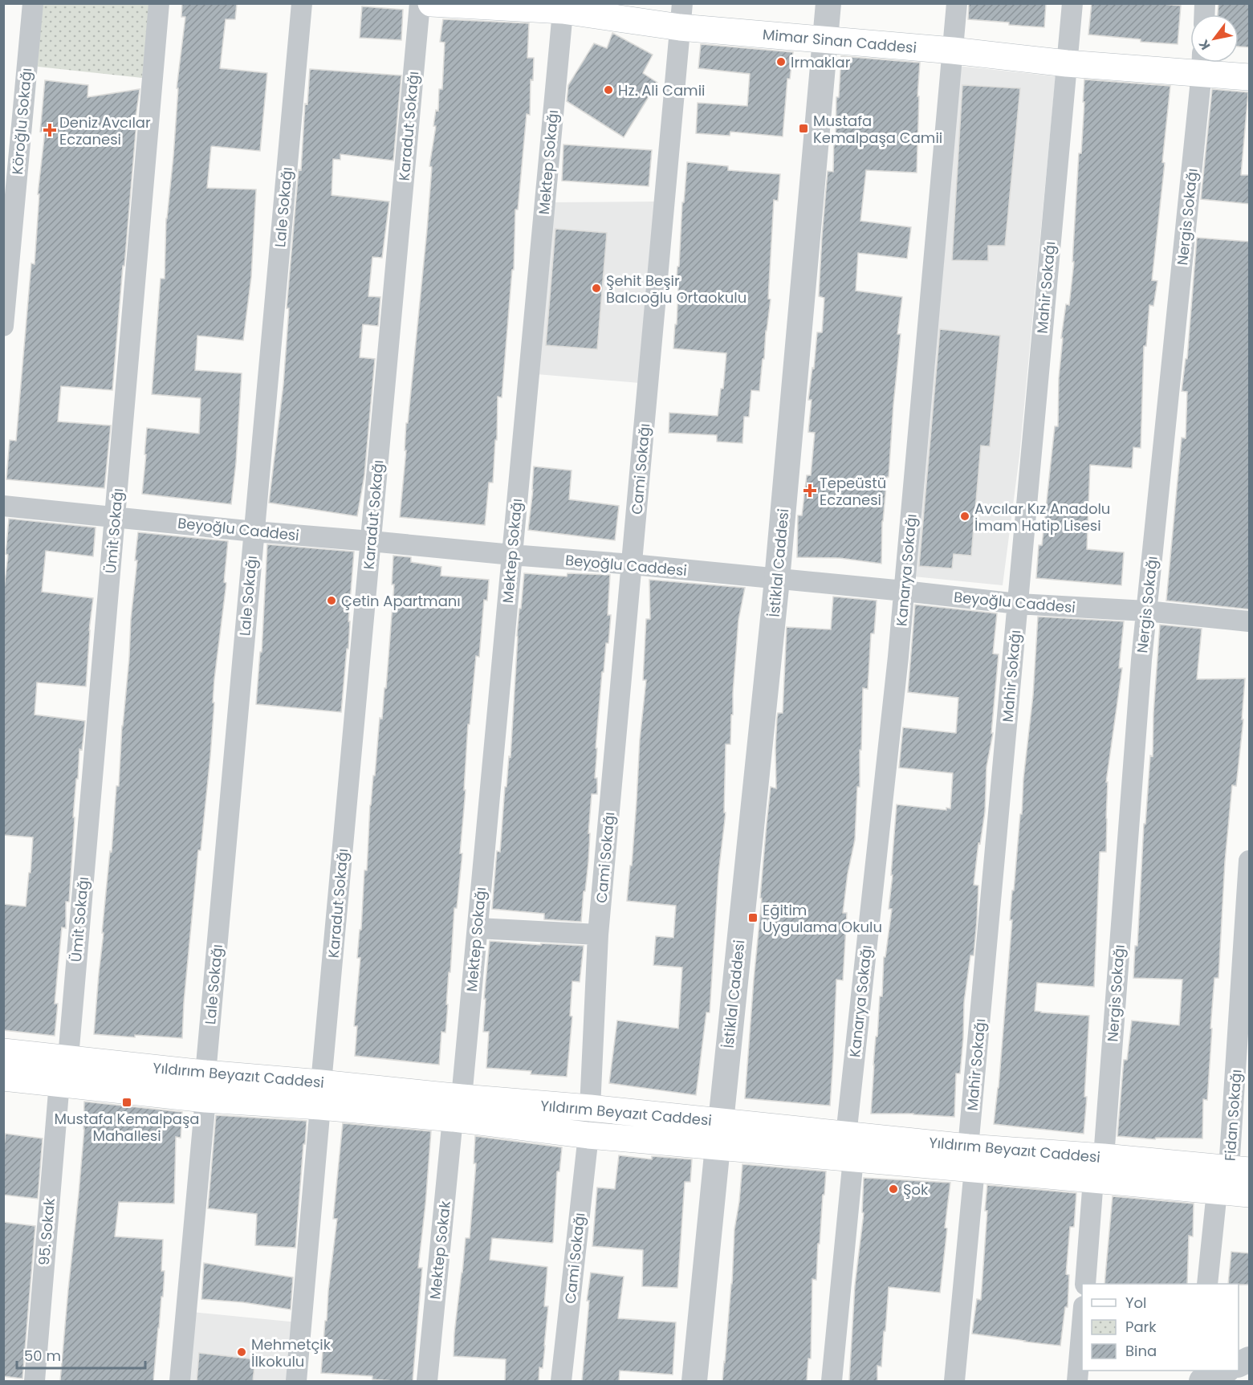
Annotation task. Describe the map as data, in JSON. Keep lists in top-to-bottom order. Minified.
{"streets":{"main road":["Mimar Sinan Caddesi","Yıldırım Beyazıt Caddesi"],"street":["Köroğlu Sokağı","Karadut Sokağı","Mektep Sokağı","Lale Sokağı","Nergis Sokağı","Mahir Sokağı","Cami Sokağı","Beyoğlu Caddesi","Ümit Sokağı","İstiklal Caddesi","Kanarya Sokağı","Fidan Sokağı","95. Sokak","Mektep Sokak"]},"crossings":[["Mimar Sinan Caddesi","Mektep Sokağı"],["Mimar Sinan Caddesi","Nergis Sokağı"],["Mimar Sinan Caddesi","Mahir Sokağı"],["Mimar Sinan Caddesi","Cami Sokağı"],["Mimar Sinan Caddesi","İstiklal Caddesi"],["Mimar Sinan Caddesi","Kanarya Sokağı"],["Karadut Sokağı","Beyoğlu Caddesi"],["Karadut Sokağı","Yıldırım Beyazıt Caddesi"],["Mektep Sokağı","Beyoğlu Caddesi"],["Mektep Sokağı","Yıldırım Beyazıt Caddesi"],["Mektep Sokağı","Mektep Sokak"],["Lale Sokağı","Beyoğlu Caddesi"],["Lale Sokağı","Yıldırım Beyazıt Caddesi"],["Nergis Sokağı","Beyoğlu Caddesi"],["Nergis Sokağı","Yıldırım Beyazıt Caddesi"],["Mahir Sokağı","Beyoğlu Caddesi"],["Mahir Sokağı","Yıldırım Beyazıt Caddesi"],["Cami Sokağı","Beyoğlu Caddesi"],["Cami Sokağı","Yıldırım Beyazıt Caddesi"],["Beyoğlu Caddesi","Ümit Sokağı"],["Beyoğlu Caddesi","İstiklal Caddesi"],["Beyoğlu Caddesi","Kanarya Sokağı"],["Ümit Sokağı","Yıldırım Beyazıt Caddesi"],["İstiklal Caddesi","Yıldırım Beyazıt Caddesi"],["Kanarya Sokağı","Yıldırım Beyazıt Caddesi"],["Yıldırım Beyazıt Caddesi","Fidan Sokağı"],["Yıldırım Beyazıt Caddesi","95. Sokak"],["Yıldırım Beyazıt Caddesi","Mektep Sokak"]],"places":{"other":["Irmaklar","Hz. Ali Camii","Şehit Beşir Balcıoğlu Ortaokulu","Avcılar Kız Anadolu İmam Hatip Lisesi","Çetin Apartmanı","Şok","Mehmetçik İlkokulu"],"transit":["Mustafa Kemalpaşa Camii","Eğitim Uygulama Okulu","Mustafa Kemalpaşa Mahallesi"],"health":["Deniz Avcılar Eczanesi","Tepeüstü Eczanesi"]},"legend":["Yol","Park","Bina"],"scale_bar":"50 m","north":"bottom left"}
